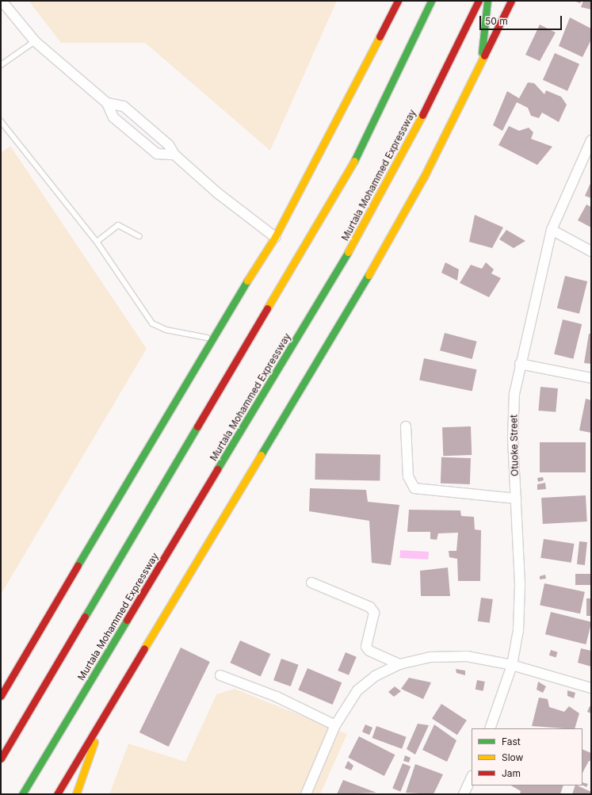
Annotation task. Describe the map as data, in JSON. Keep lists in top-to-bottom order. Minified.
{"streets":{"main road":["Murtala Mohammed Expressway"],"street":["Otuoke Street"]},"legend":["Fast","Slow","Jam"],"scale_bar":"50 m"}
